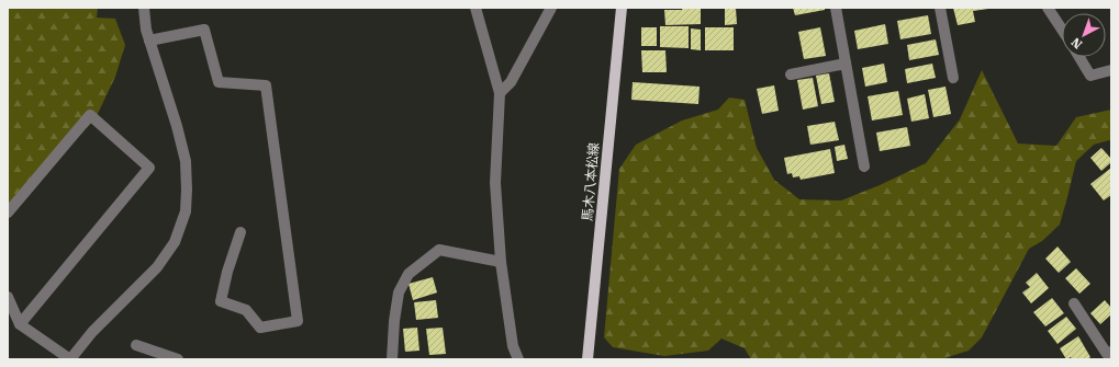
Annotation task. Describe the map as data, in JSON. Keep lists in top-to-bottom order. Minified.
{"streets":{"main road":["馬木八本松線"]},"north":"bottom left"}
